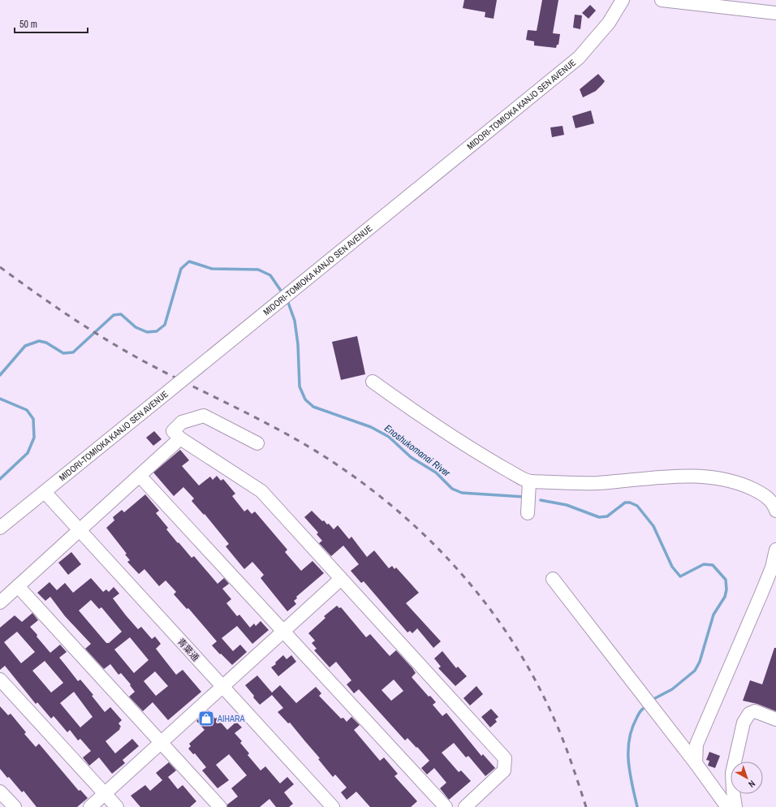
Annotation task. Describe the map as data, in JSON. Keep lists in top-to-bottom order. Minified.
{"streets":{"street":["MIDORI-TOMIOKA KANJO SEN AVENUE","青葉通"]},"crossings":[["MIDORI-TOMIOKA KANJO SEN AVENUE","青葉通"]],"water":["Enoshukomanai River"],"places":{"shop":["AIHARA"]},"scale_bar":"50 m","north":"bottom right"}
